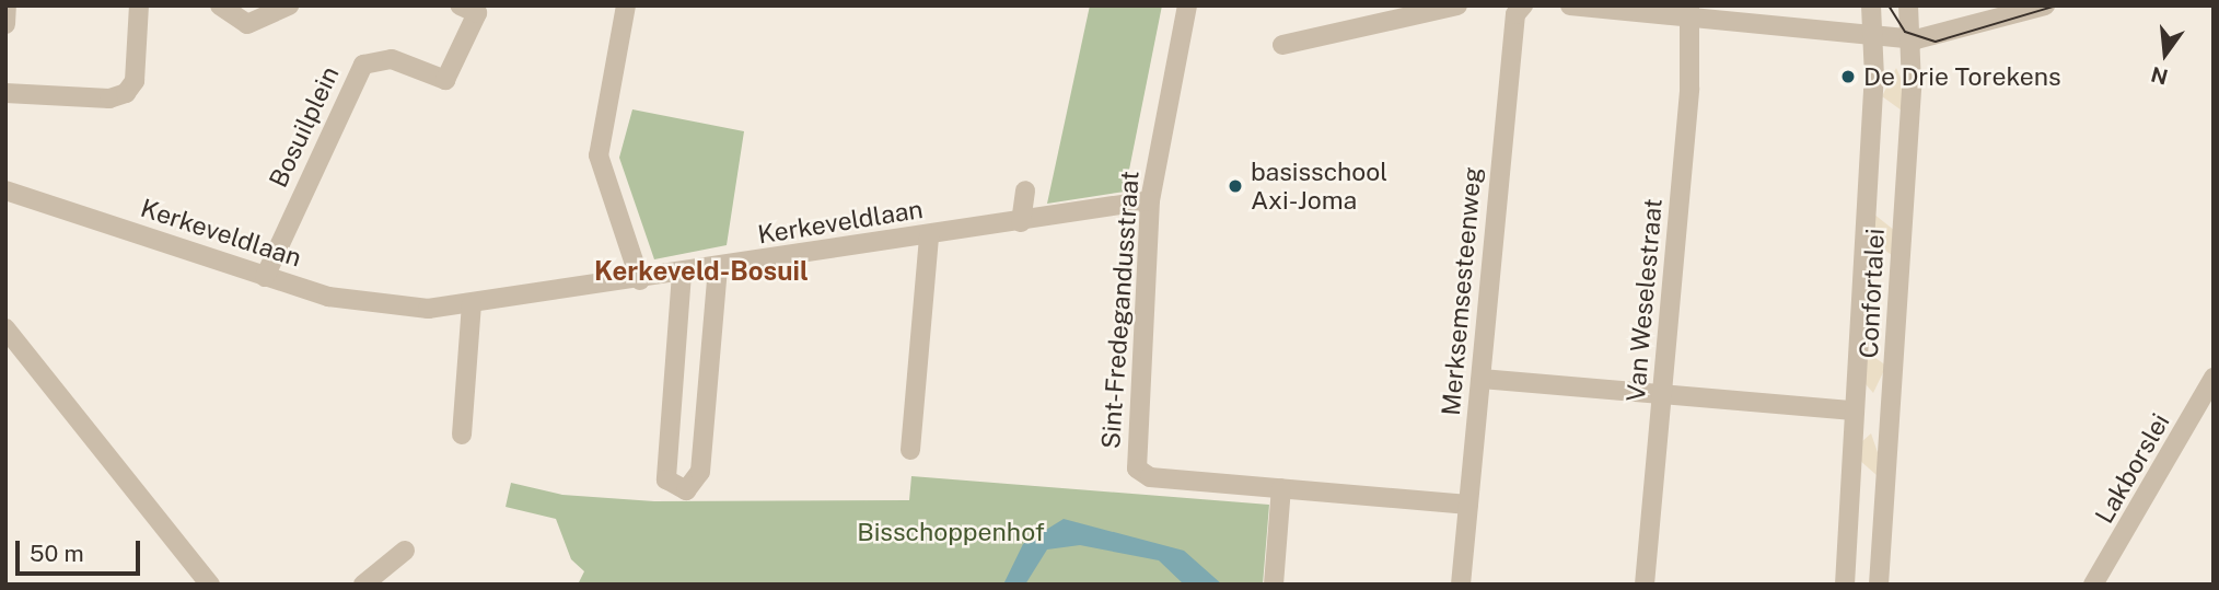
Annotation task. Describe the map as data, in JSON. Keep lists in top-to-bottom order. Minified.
{"streets":{"street":["Bosuilplein","Kerkeveldlaan","Merksemsesteenweg","Confortalei","Van Weselestraat","Sint-Fredegandusstraat","Lakborslei"]},"crossings":[["Bosuilplein","Kerkeveldlaan"],["Kerkeveldlaan","Sint-Fredegandusstraat"],["Merksemsesteenweg","Sint-Fredegandusstraat"]],"districts":["Kerkeveld-Bosuil"],"parks":["Bisschoppenhof"],"places":["De Drie Torekens","basisschool Axi-Joma"],"scale_bar":"50 m","north":"bottom"}
